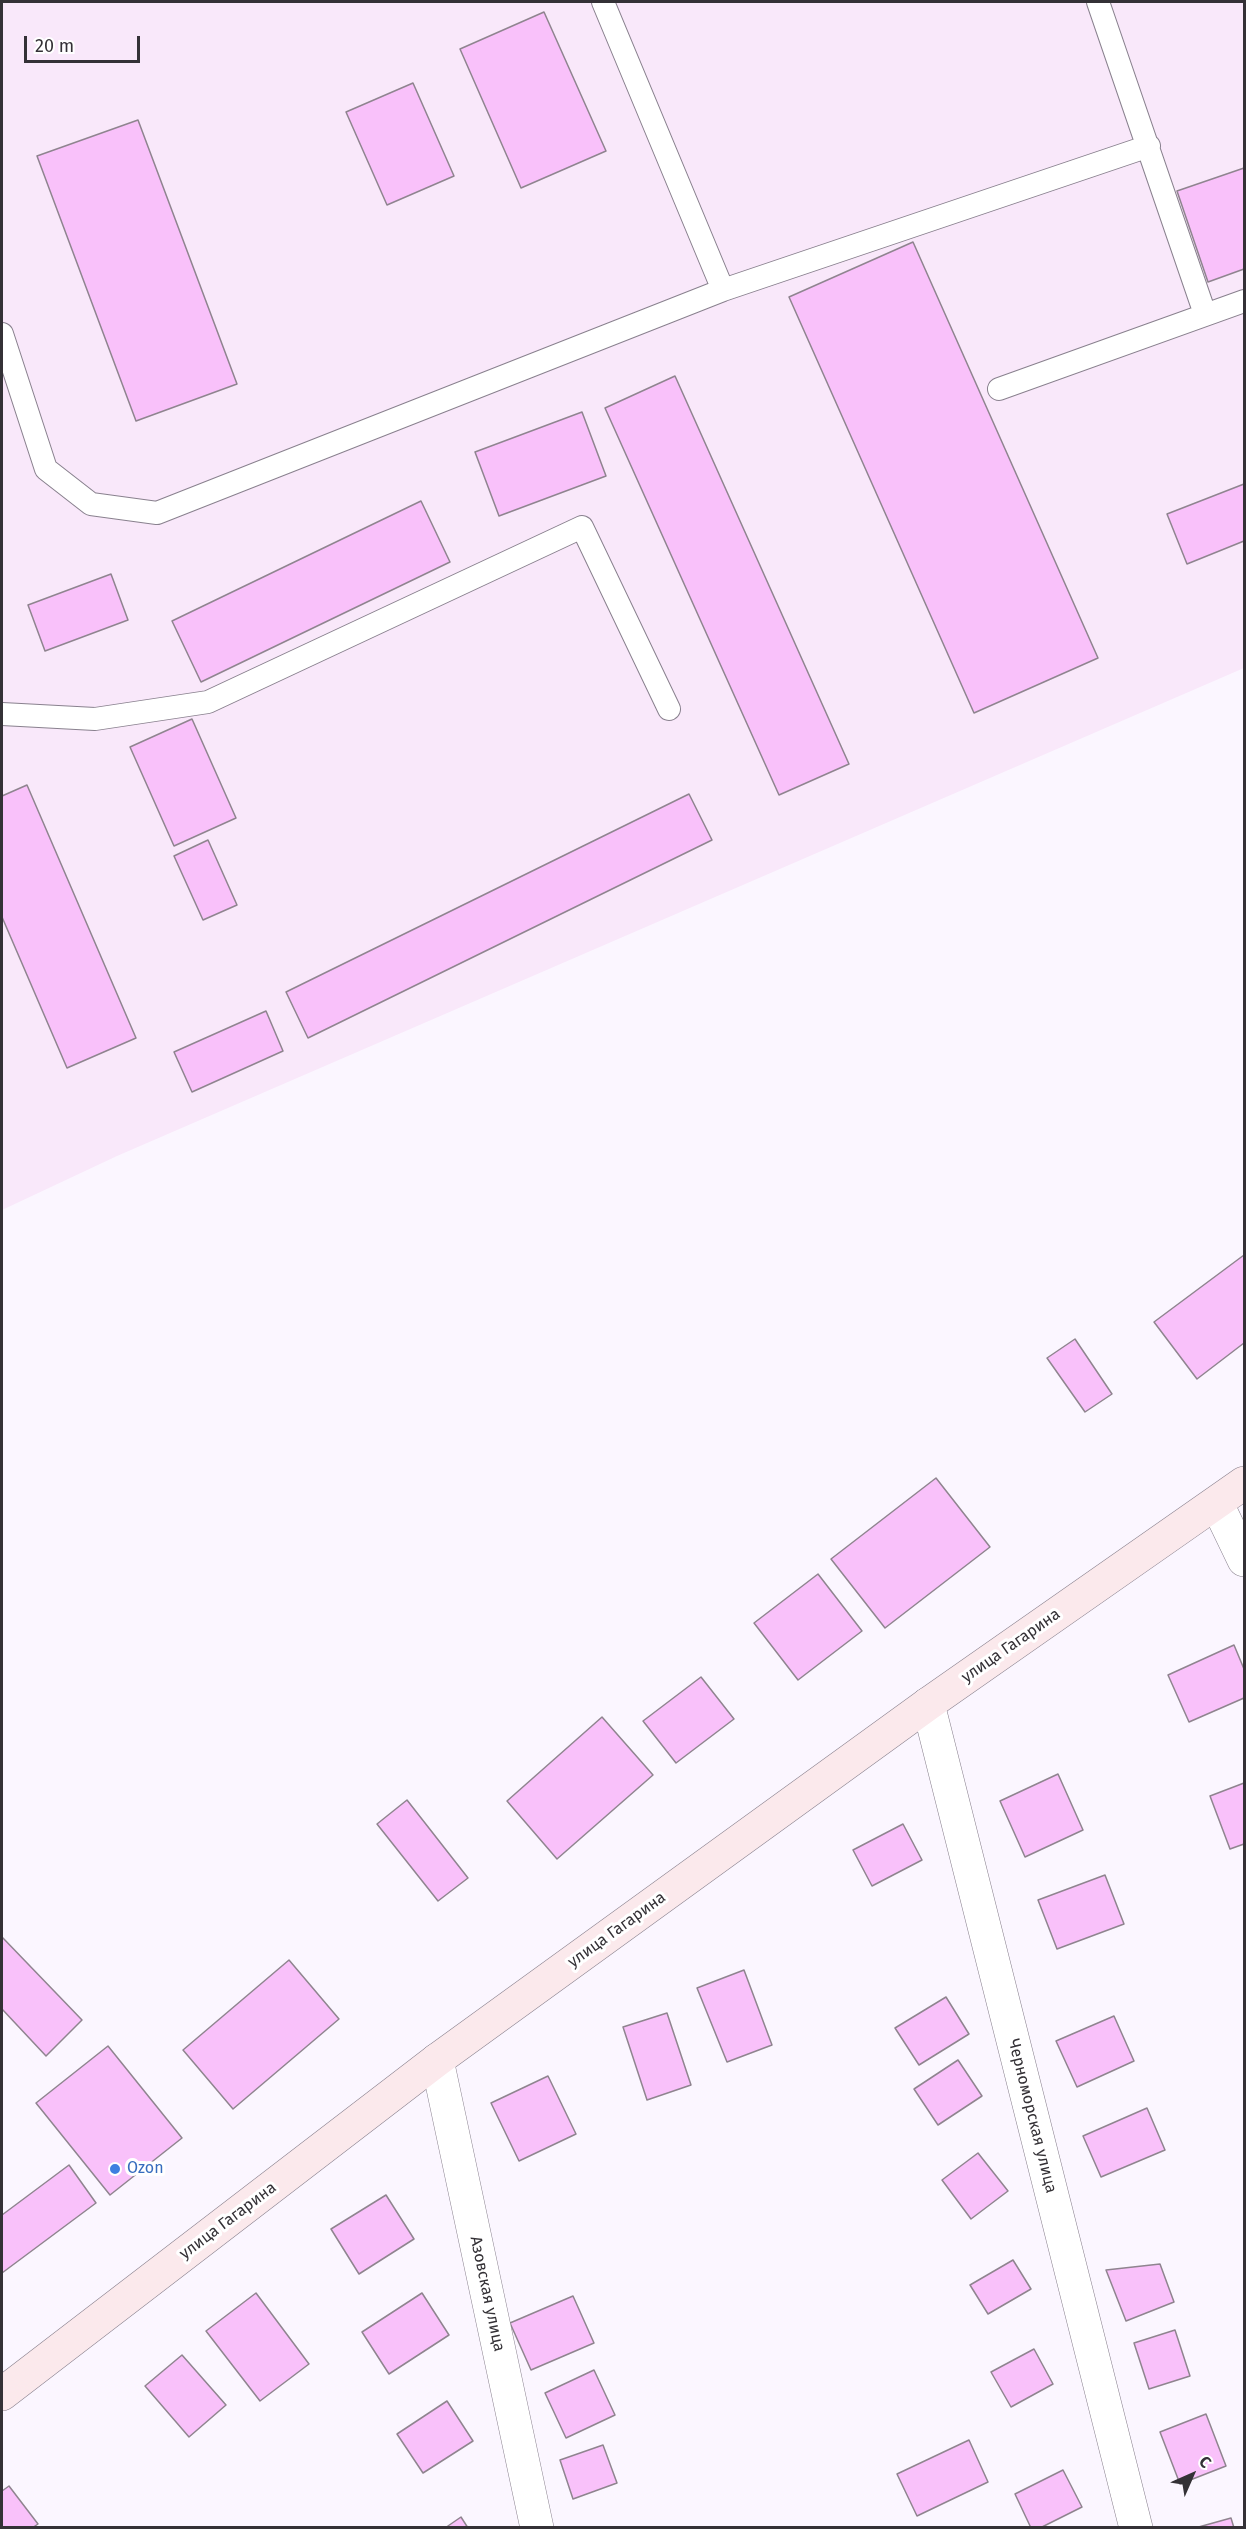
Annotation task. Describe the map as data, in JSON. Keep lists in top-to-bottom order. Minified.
{"streets":{"street":["улица Гагарина","Черноморская улица","Азовская улица"]},"crossings":[["улица Гагарина","Черноморская улица"],["улица Гагарина","Азовская улица"]],"places":["Ozon"],"scale_bar":"20 m","north":"top right"}
